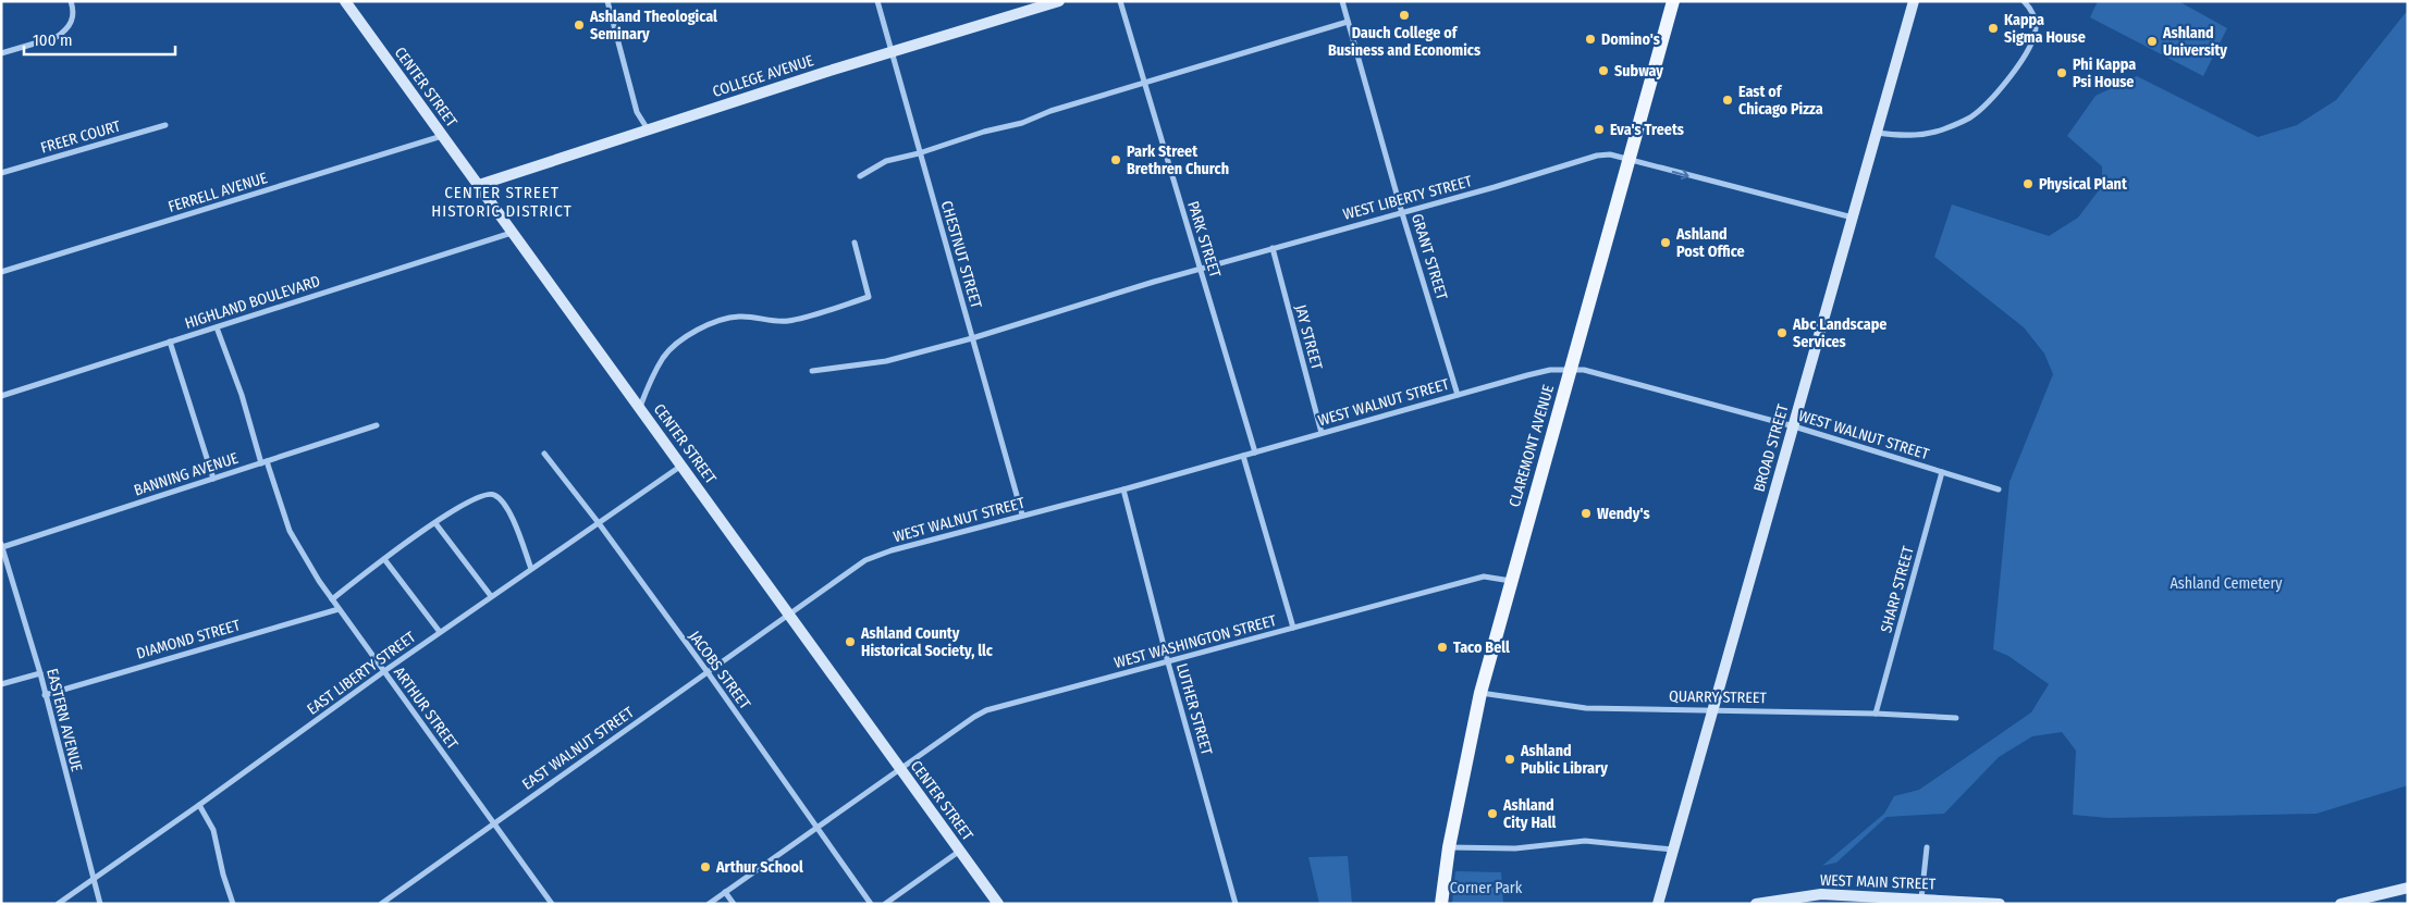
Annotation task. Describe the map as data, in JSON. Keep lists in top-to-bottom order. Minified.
{"streets":{"main road":["CLAREMONT AVENUE"],"street":["COLLEGE AVENUE","CENTER STREET","FREER COURT","FERRELL AVENUE","WEST LIBERTY STREET","PARK STREET","CHESTNUT STREET","GRANT STREET","HIGHLAND BOULEVARD","JAY STREET","WEST WALNUT STREET","BROAD STREET","BANNING AVENUE","SHARP STREET","DIAMOND STREET","WEST WASHINGTON STREET","JACOBS STREET","EAST LIBERTY STREET","QUARRY STREET","ARTHUR STREET","LUTHER STREET","EASTERN AVENUE","EAST WALNUT STREET","WEST MAIN STREET"]},"crossings":[["COLLEGE AVENUE","CENTER STREET"],["COLLEGE AVENUE","CHESTNUT STREET"],["CENTER STREET","FERRELL AVENUE"],["CENTER STREET","HIGHLAND BOULEVARD"],["CENTER STREET","WEST WALNUT STREET"],["CENTER STREET","WEST WASHINGTON STREET"],["CENTER STREET","EAST LIBERTY STREET"],["CENTER STREET","EAST WALNUT STREET"],["WEST LIBERTY STREET","PARK STREET"],["WEST LIBERTY STREET","CHESTNUT STREET"],["WEST LIBERTY STREET","GRANT STREET"],["WEST LIBERTY STREET","JAY STREET"],["WEST LIBERTY STREET","CLAREMONT AVENUE"],["WEST LIBERTY STREET","BROAD STREET"],["PARK STREET","WEST WALNUT STREET"],["CHESTNUT STREET","WEST WALNUT STREET"],["GRANT STREET","WEST WALNUT STREET"],["HIGHLAND BOULEVARD","ARTHUR STREET"],["JAY STREET","WEST WALNUT STREET"],["WEST WALNUT STREET","CLAREMONT AVENUE"],["WEST WALNUT STREET","BROAD STREET"],["WEST WALNUT STREET","SHARP STREET"],["WEST WALNUT STREET","LUTHER STREET"],["WEST WALNUT STREET","EAST WALNUT STREET"],["CLAREMONT AVENUE","WEST WASHINGTON STREET"],["CLAREMONT AVENUE","QUARRY STREET"],["BROAD STREET","QUARRY STREET"],["BANNING AVENUE","ARTHUR STREET"],["BANNING AVENUE","EASTERN AVENUE"],["SHARP STREET","QUARRY STREET"],["DIAMOND STREET","ARTHUR STREET"],["DIAMOND STREET","EASTERN AVENUE"],["WEST WASHINGTON STREET","JACOBS STREET"],["WEST WASHINGTON STREET","LUTHER STREET"],["JACOBS STREET","EAST LIBERTY STREET"],["JACOBS STREET","EAST WALNUT STREET"],["EAST LIBERTY STREET","ARTHUR STREET"],["EAST LIBERTY STREET","EASTERN AVENUE"],["ARTHUR STREET","EAST WALNUT STREET"]],"districts":["CENTER STREET HISTORIC DISTRICT"],"parks":["Ashland Cemetery","Corner Park"],"places":["Dauch College of Business and Economics","Ashland Theological Seminary","Kappa Sigma House","Domino's","Ashland University","Subway","Phi Kappa Psi House","East of Chicago Pizza","Eva's Treets","Park Street Brethren Church","Physical Plant","Ashland Post Office","Abc Landscape Services","Wendy's","Ashland County Historical Society, llc","Taco Bell","Ashland Public Library","Ashland City Hall","Arthur School"],"scale_bar":"100 m"}
